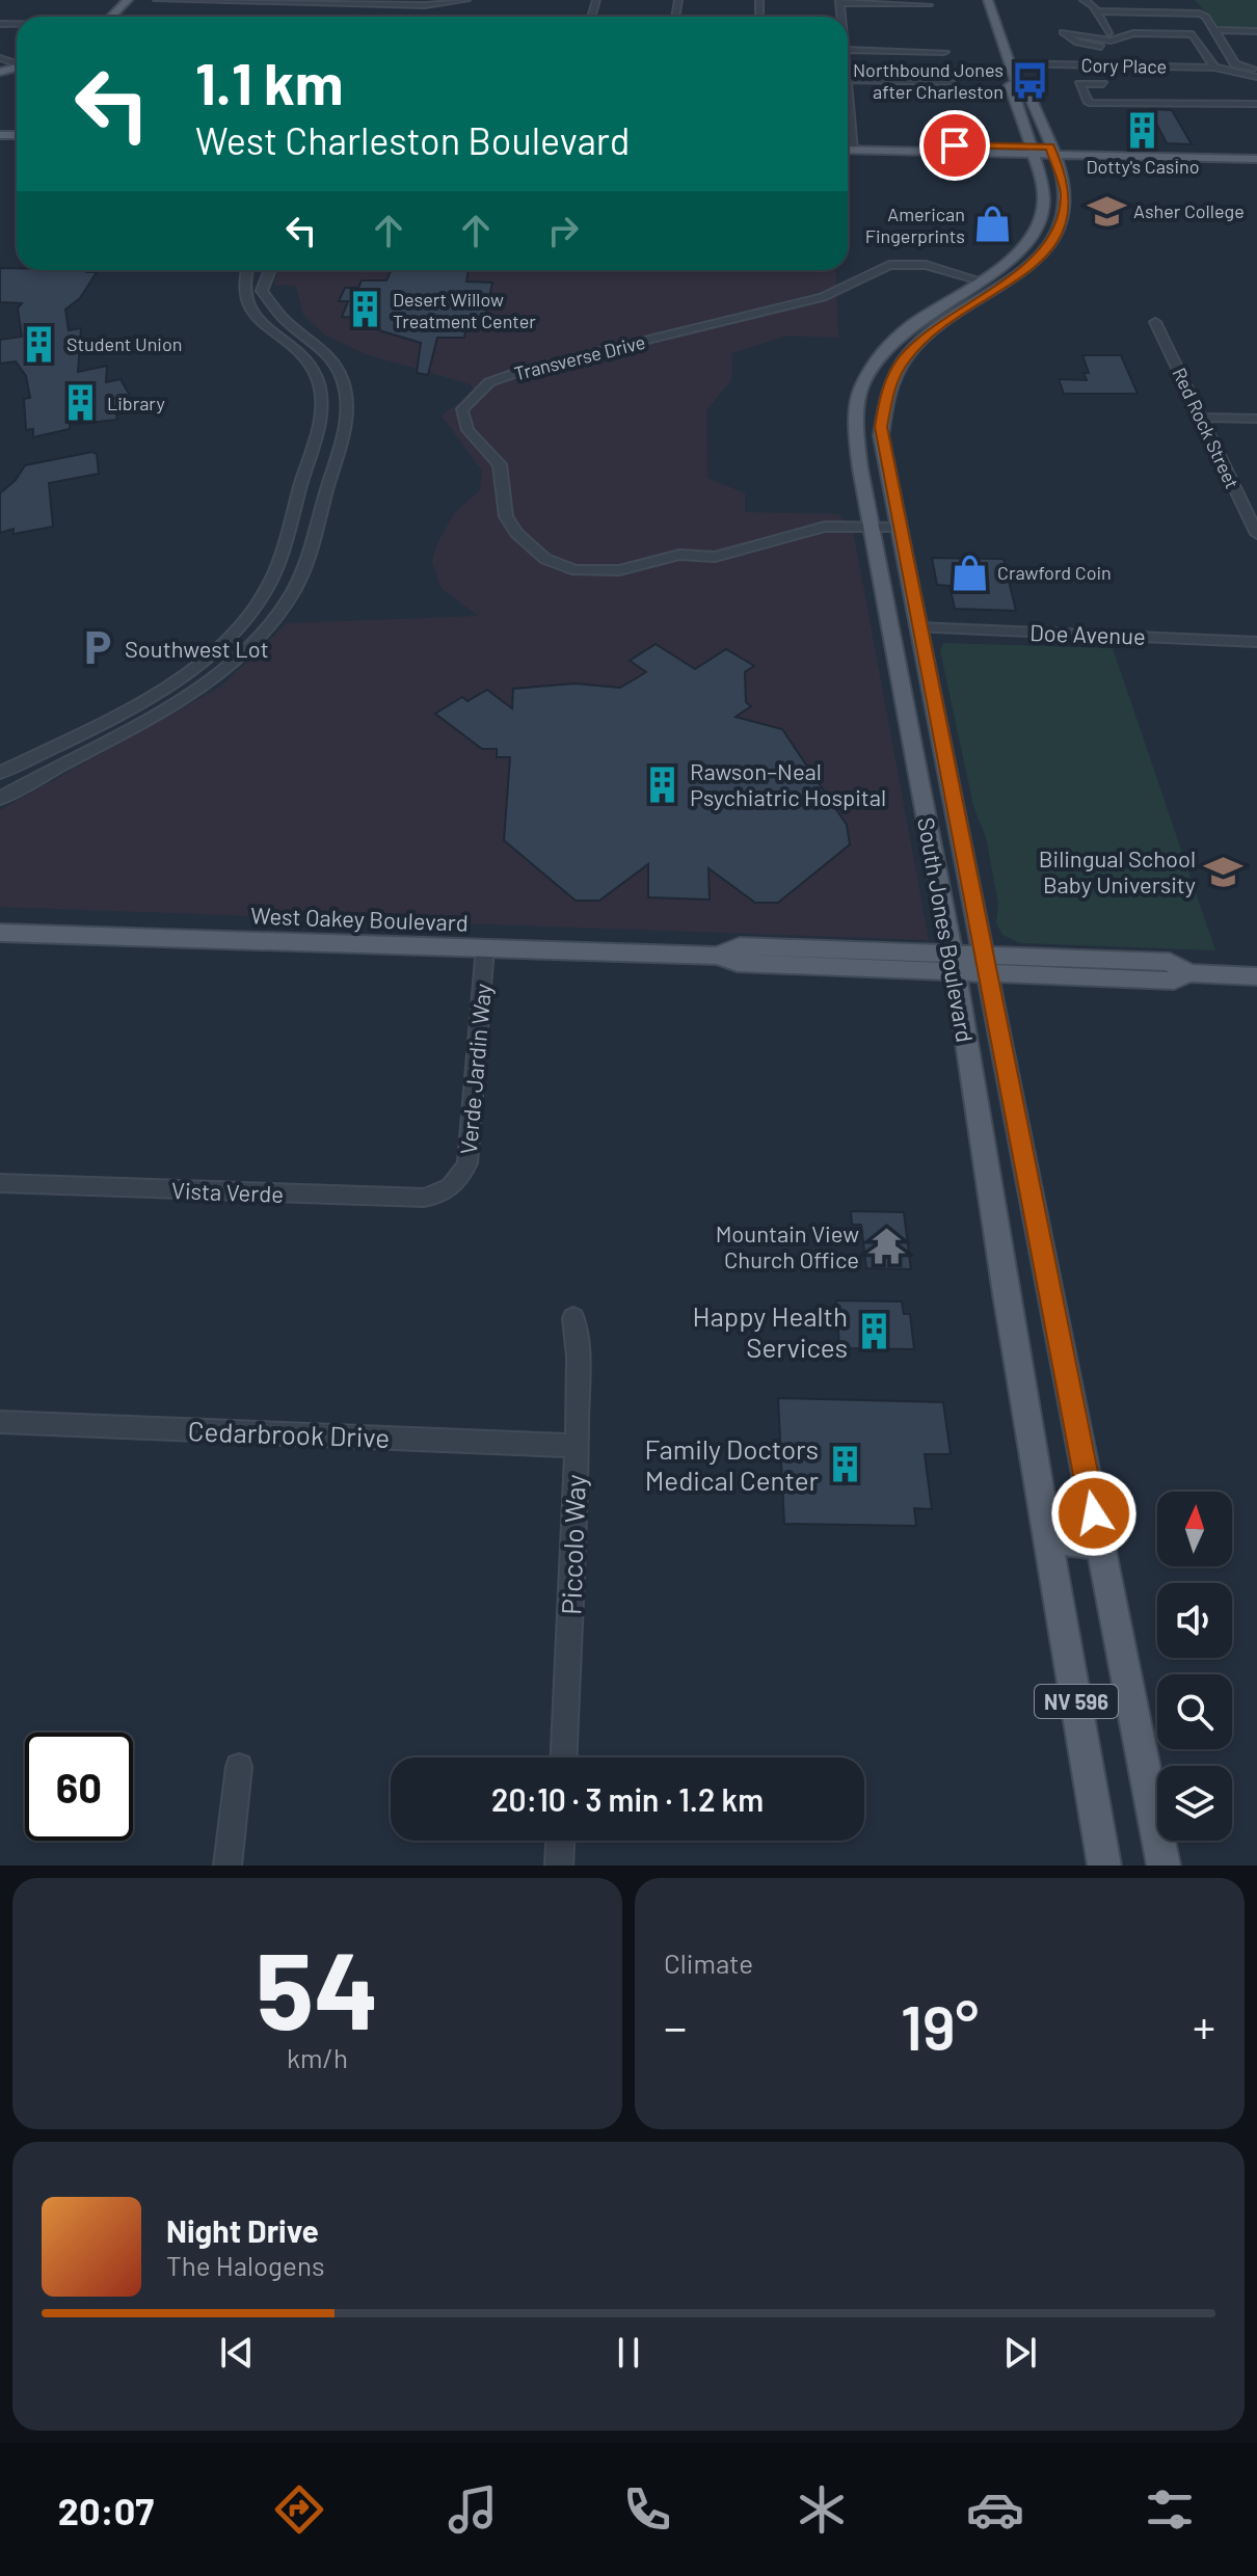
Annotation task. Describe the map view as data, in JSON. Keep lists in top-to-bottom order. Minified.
{"streets":{"main road":["West Oakey Boulevard","South Jones Boulevard","NV 596"],"street":["Cory Place","Transverse Drive","Red Rock Street","Doe Avenue","Verde Jardin Way","Vista Verde","Cedarbrook Drive","Piccolo Way"]},"crossings":[["Cory Place","South Jones Boulevard"],["Transverse Drive","South Jones Boulevard"],["Doe Avenue","South Jones Boulevard"],["West Oakey Boulevard","South Jones Boulevard"],["West Oakey Boulevard","Verde Jardin Way"],["Verde Jardin Way","Vista Verde"],["Cedarbrook Drive","Piccolo Way"]],"places":{"bus stop":["Northbound Jones after Charleston"],"building":["Dotty's Casino","Desert Willow Treatment Center","Student Union","Library","Rawson–Neal Psychiatric Hospital","Happy Health Services","Family Doctors Medical Center"],"school or university":["Asher College","Bilingual School Baby University"],"shop":["American Fingerprints","Crawford Coin"],"parking":["Southwest Lot"],"temple":["Mountain View Church Office"]},"north":"top","page":{"turn":["1.1 km","West Charleston Boulevard"],"limit":"60","trip":"20:10 · 3 min · 1.2 km","tile":[["54","km/h"],"Climate"],"heat":["−","19°","+"],"song":["Night Drive","The Halogens"],"tabs":"20:07"}}
